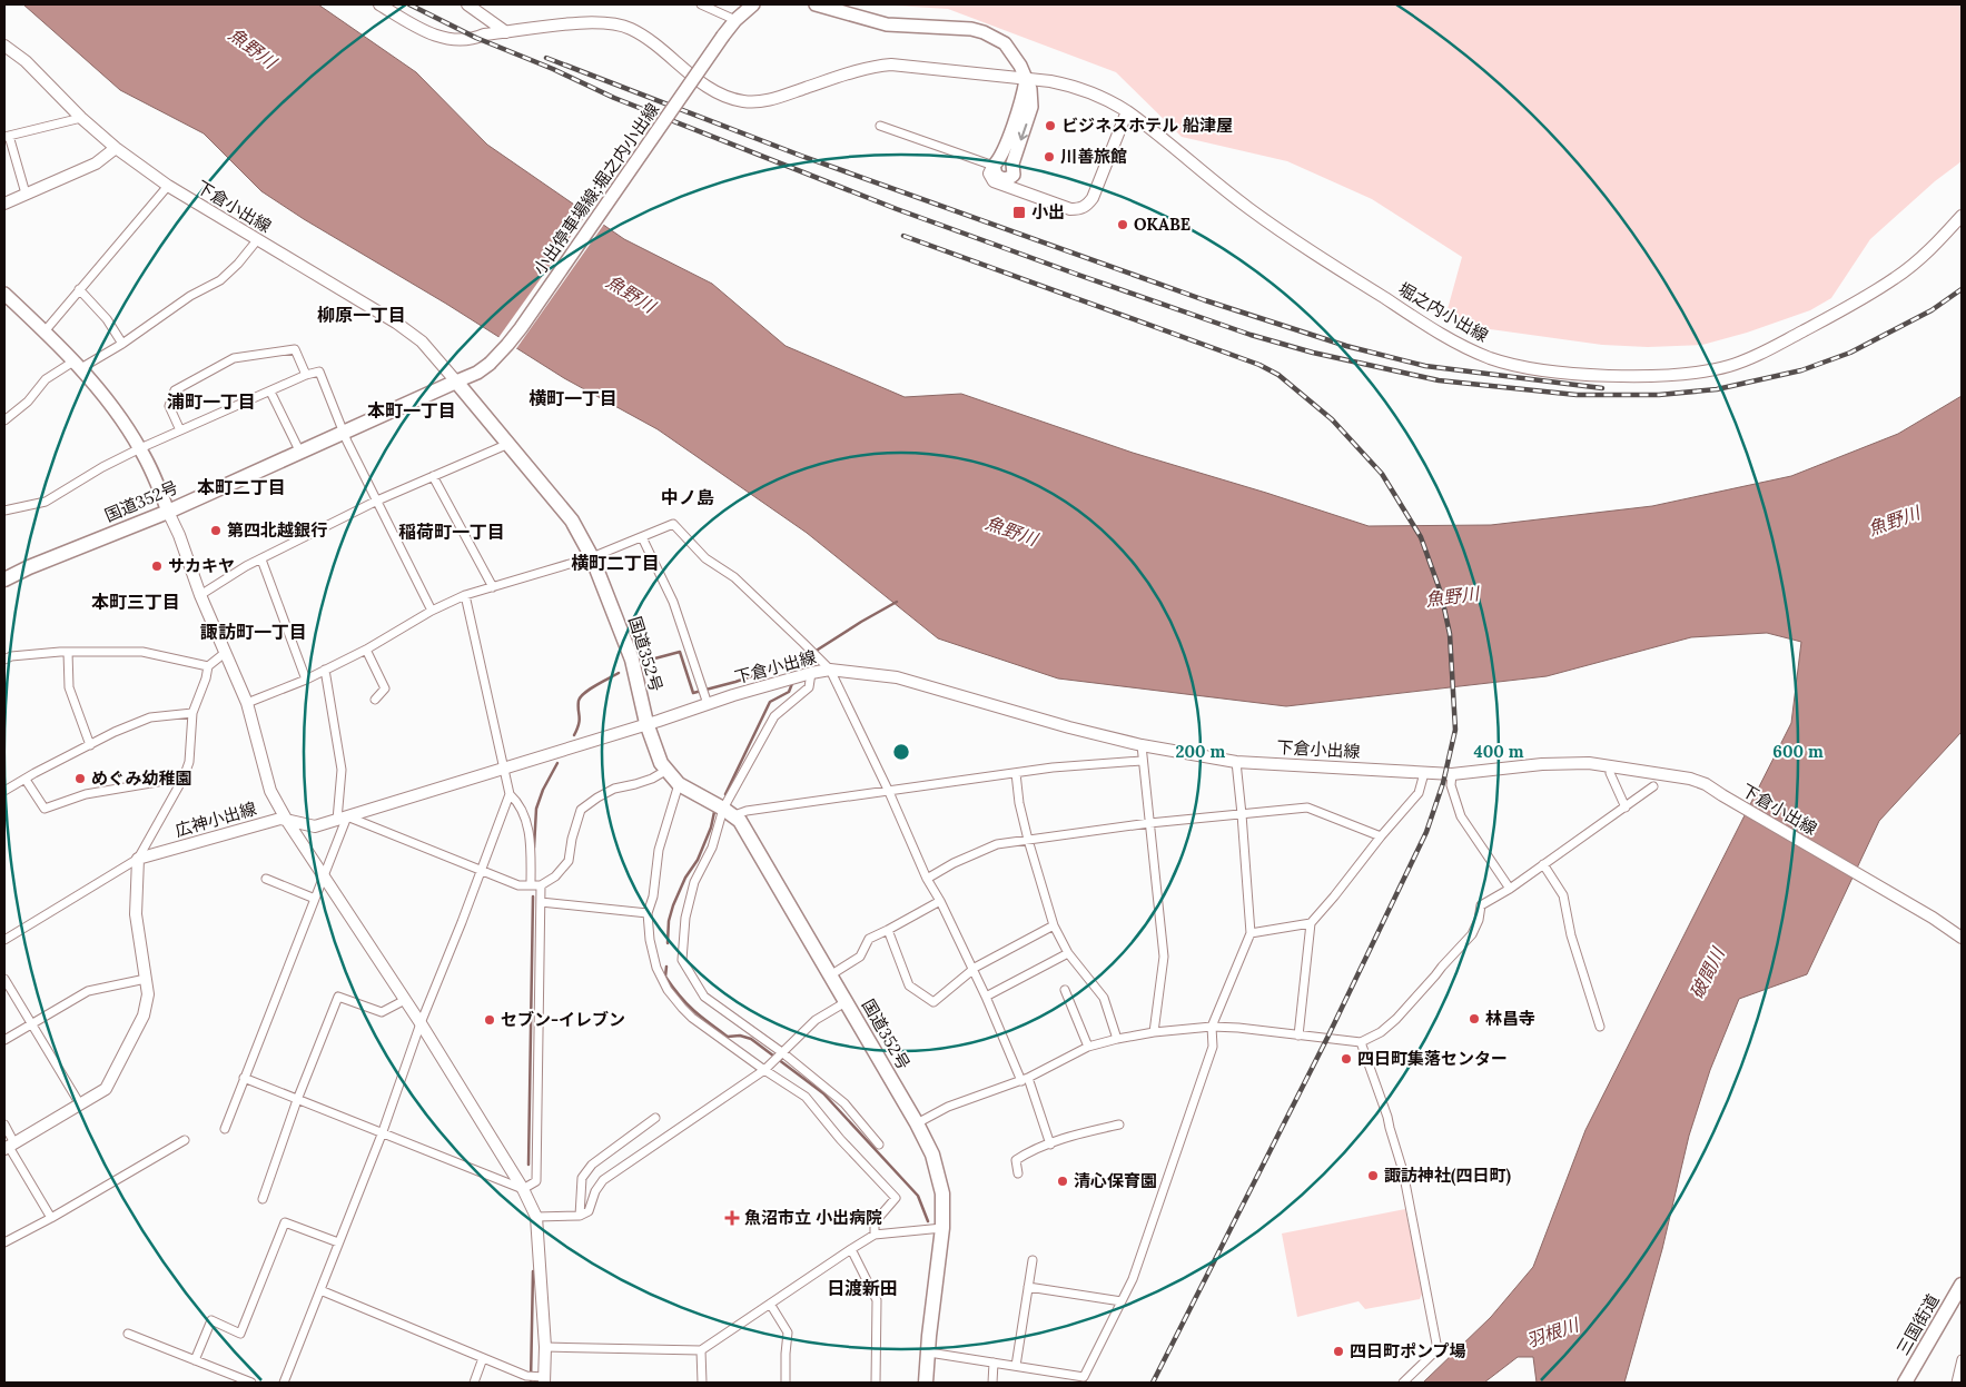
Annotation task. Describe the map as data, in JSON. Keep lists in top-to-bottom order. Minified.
{"streets":{"highway":["国道352号","三国街道"],"main road":["小出停車場線;堀之内小出線","下倉小出線","堀之内小出線","広神小出線"]},"crossings":[["小出停車場線;堀之内小出線","下倉小出線"],["小出停車場線;堀之内小出線","国道352号"],["下倉小出線","国道352号"],["下倉小出線","広神小出線"],["国道352号","広神小出線"]],"districts":["柳原一丁目","横町一丁目","浦町一丁目","本町一丁目","本町二丁目","中ノ島","稲荷町一丁目","横町二丁目","本町三丁目","諏訪町一丁目","日渡新田"],"water":["魚野川","破間川","羽根川"],"places":{"other":["ビジネスホテル 船津屋","川善旅館","OKABE","第四北越銀行","サカキヤ","めぐみ幼稚園","林昌寺","セブン-イレブン","四日町集落センター","諏訪神社(四日町)","清心保育園","四日町ポンプ場"],"transit":["小出"],"health":["魚沼市立 小出病院"]},"rings":["200 m","400 m","600 m"]}
